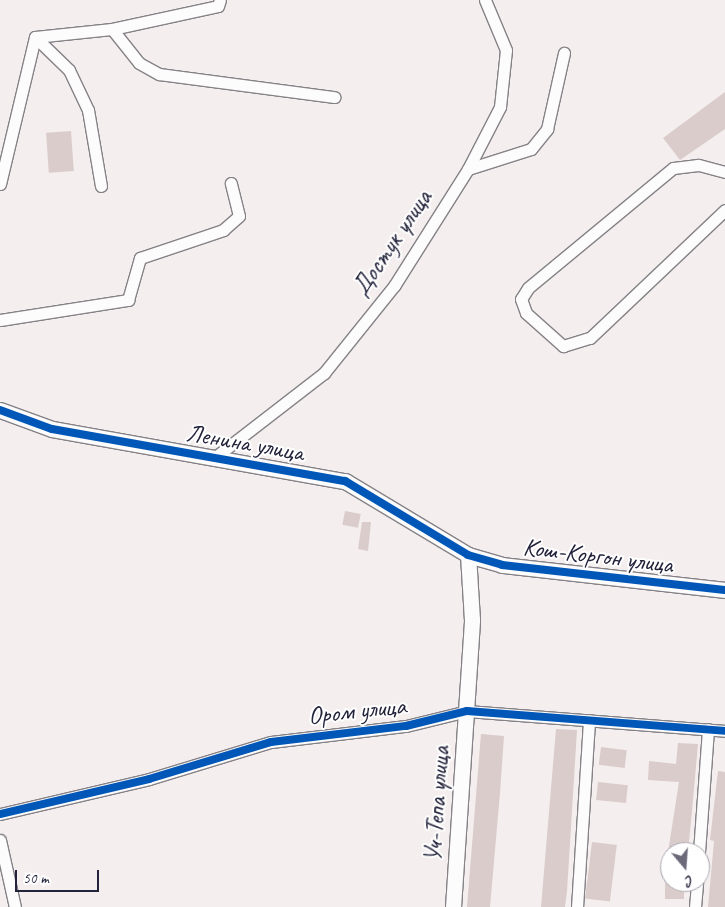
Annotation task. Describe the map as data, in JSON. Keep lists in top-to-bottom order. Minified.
{"streets":{"street":["Достук улица","Ленина улица","Кош-Коргон улица","Ором улица","Уч-Тепа улица"]},"crossings":[["Достук улица","Ленина улица"],["Ленина улица","Кош-Коргон улица"],["Ленина улица","Уч-Тепа улица"],["Кош-Коргон улица","Уч-Тепа улица"],["Ором улица","Уч-Тепа улица"]],"scale_bar":"50 m","north":"bottom"}
